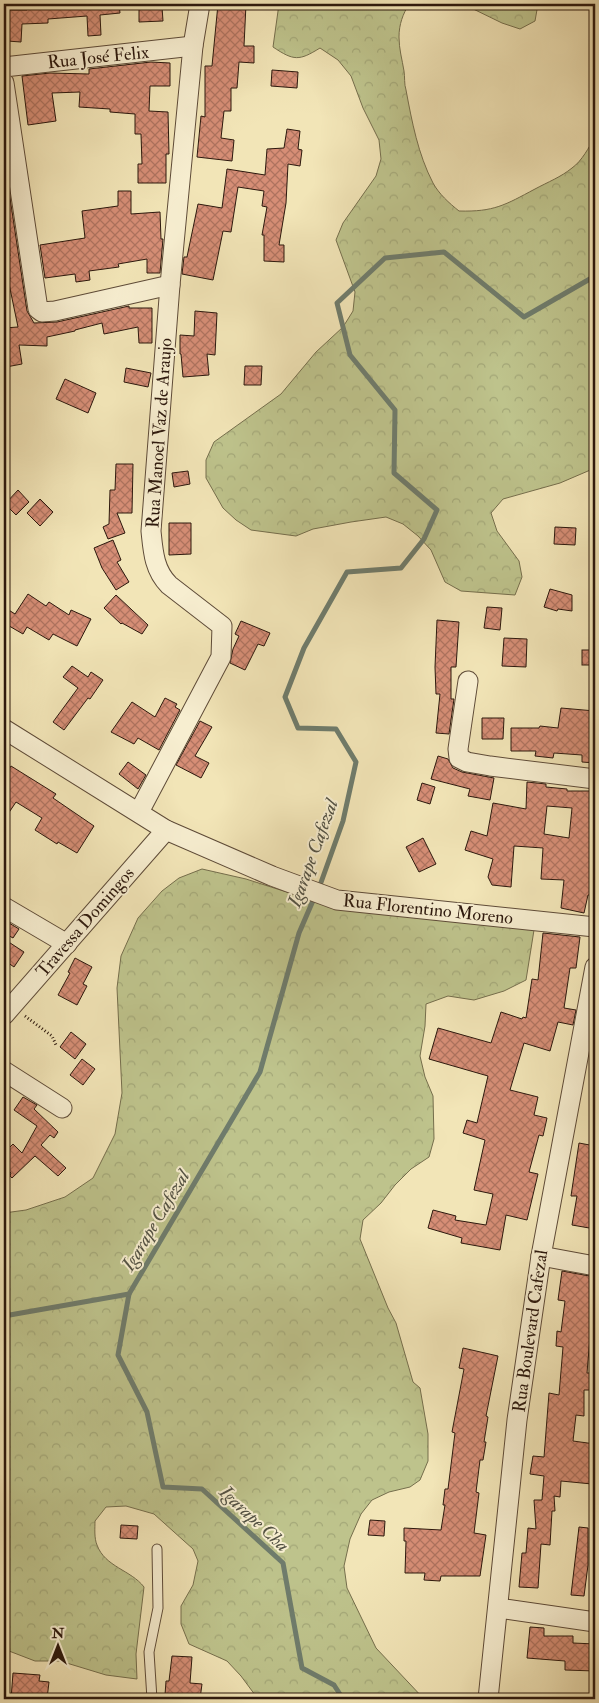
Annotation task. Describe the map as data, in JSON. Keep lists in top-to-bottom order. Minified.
{"streets":{"street":["Rua José Felix","Rua Manoel Vaz de Araujo","Rua Florentino Moreno","Travessa Domingos","Rua Boulevard Cafezal"]},"crossings":[["Rua José Felix","Rua Manoel Vaz de Araujo"],["Rua Manoel Vaz de Araujo","Rua Florentino Moreno"],["Rua Florentino Moreno","Travessa Domingos"]],"water":["Igarape Cafezal","Igarape Cha"],"north":"top"}
